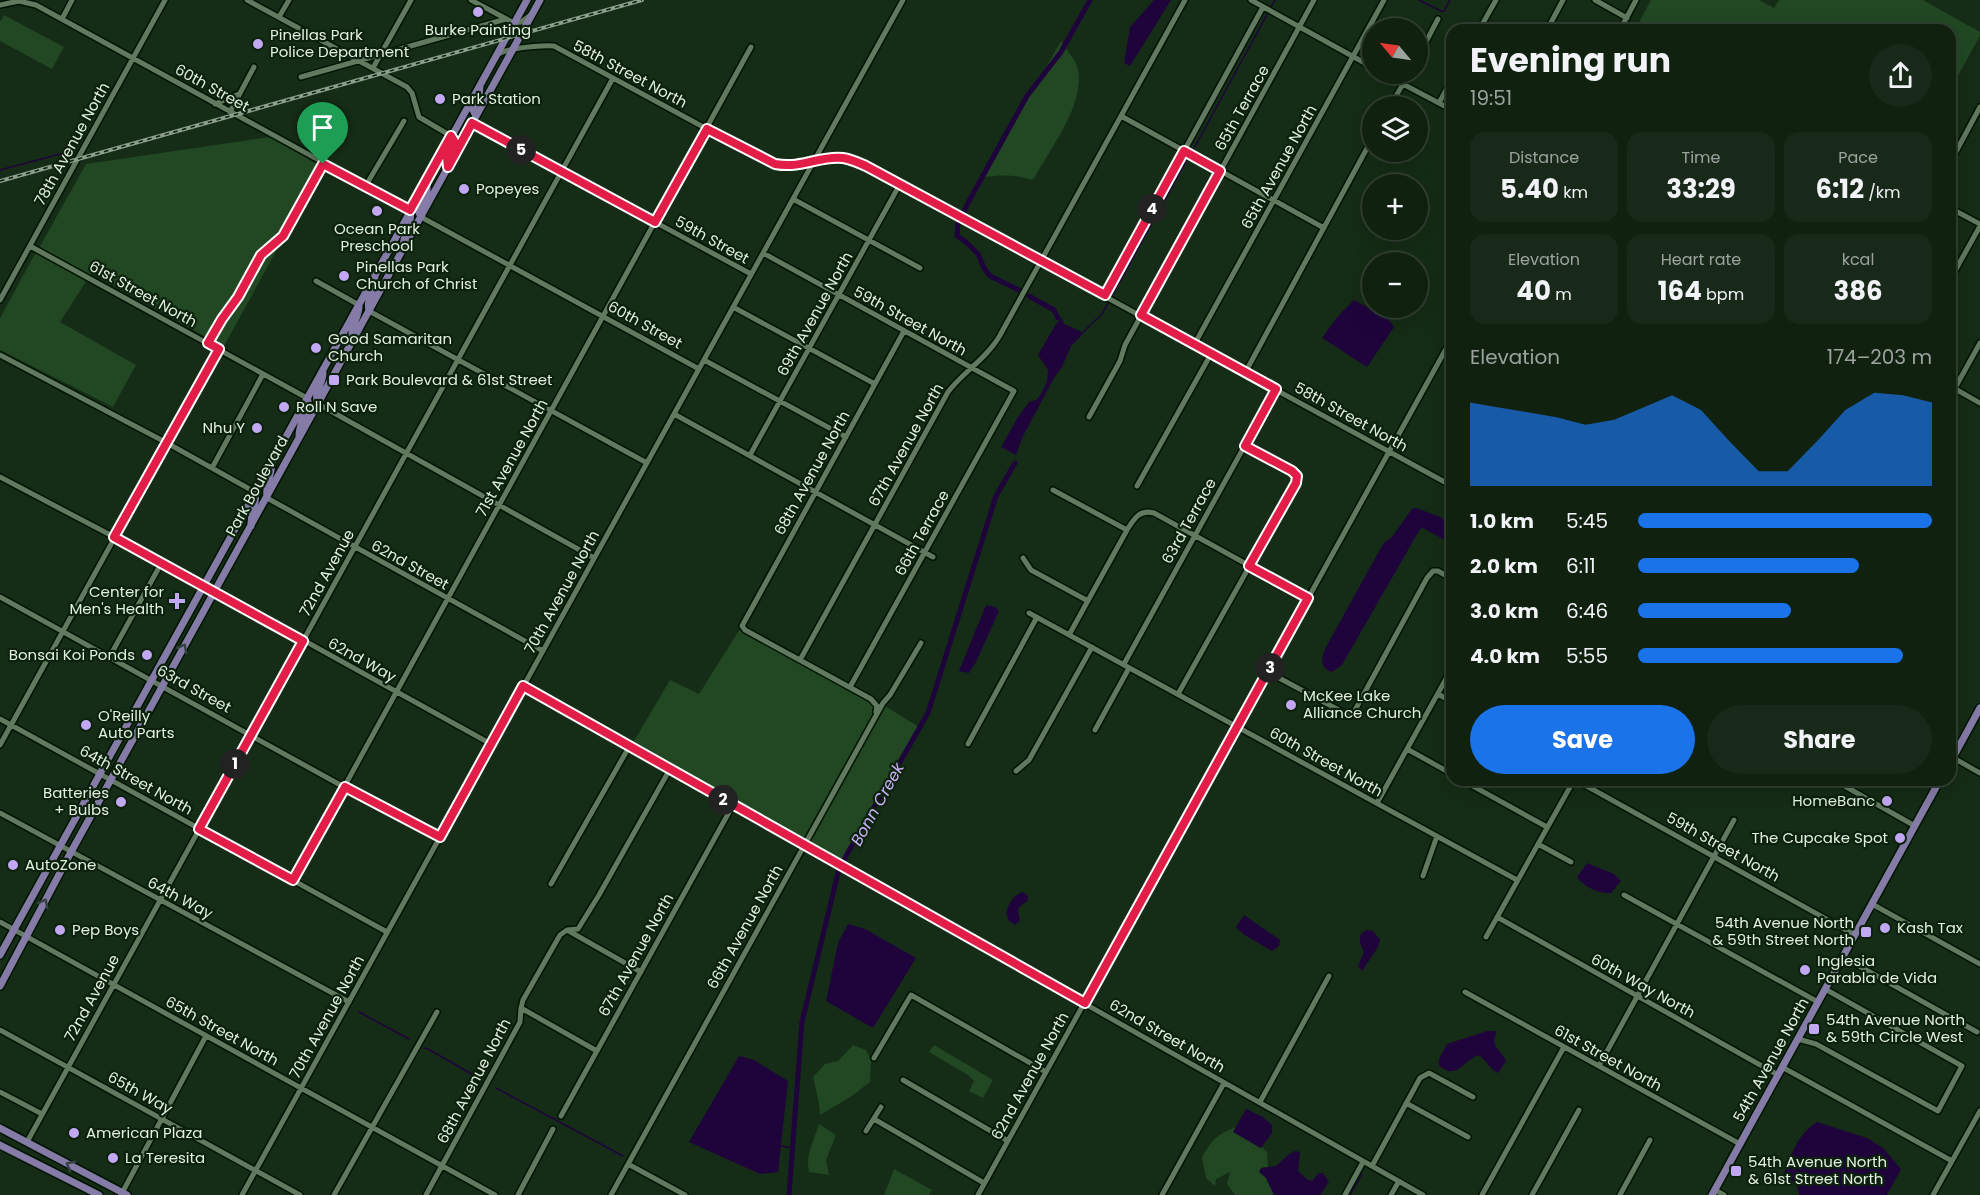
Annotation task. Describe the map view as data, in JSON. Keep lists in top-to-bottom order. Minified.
{"streets":{"main road":["Park Boulevard","54th Avenue North"],"street":["58th Street North","60th Street","65th Terrace","78th Avenue North","65th Avenue North","59th Street","61st Street North","69th Avenue North","59th Street North","67th Avenue North","71st Avenue North","68th Avenue North","63rd Terrace","66th Terrace","62nd Street","72nd Avenue","70th Avenue North","62nd Way","63rd Street","60th Street North","64th Street North","64th Way","66th Avenue North","60th Way North","65th Street North","62nd Street North","62nd Avenue North","65th Way"]},"crossings":[["58th Street North","65th Terrace"],["58th Street North","65th Avenue North"],["58th Street North","69th Avenue North"],["58th Street North","67th Avenue North"],["58th Street North","71st Avenue North"],["58th Street North","Park Boulevard"],["58th Street North","63rd Terrace"],["58th Street North","72nd Avenue"],["58th Street North","70th Avenue North"],["58th Street North","62nd Avenue North"],["60th Street","78th Avenue North"],["60th Street","71st Avenue North"],["60th Street","Park Boulevard"],["60th Street","72nd Avenue"],["60th Street","70th Avenue North"],["78th Avenue North","61st Street North"],["59th Street","71st Avenue North"],["59th Street","Park Boulevard"],["59th Street","72nd Avenue"],["59th Street","70th Avenue North"],["61st Street North","Park Boulevard"],["61st Street North","54th Avenue North"],["69th Avenue North","59th Street North"],["59th Street North","67th Avenue North"],["59th Street North","68th Avenue North"],["59th Street North","66th Terrace"],["59th Street North","70th Avenue North"],["59th Street North","54th Avenue North"],["67th Avenue North","68th Avenue North"],["67th Avenue North","62nd Street North"],["71st Avenue North","62nd Street"],["71st Avenue North","62nd Way"],["71st Avenue North","63rd Street"],["71st Avenue North","64th Street North"],["68th Avenue North","65th Street North"],["68th Avenue North","62nd Street North"],["Park Boulevard","62nd Street"],["Park Boulevard","62nd Way"],["Park Boulevard","63rd Street"],["Park Boulevard","64th Street North"],["Park Boulevard","64th Way"],["Park Boulevard","65th Street North"],["63rd Terrace","60th Street North"],["62nd Street","72nd Avenue"],["62nd Street","70th Avenue North"],["72nd Avenue","62nd Way"],["72nd Avenue","63rd Street"],["72nd Avenue","64th Street North"],["72nd Avenue","64th Way"],["72nd Avenue","65th Street North"],["72nd Avenue","65th Way"],["70th Avenue North","62nd Way"],["70th Avenue North","63rd Street"],["70th Avenue North","64th Street North"],["70th Avenue North","64th Way"],["70th Avenue North","65th Street North"],["70th Avenue North","62nd Street North"],["70th Avenue North","65th Way"],["60th Street North","62nd Avenue North"],["66th Avenue North","62nd Street North"],["60th Way North","54th Avenue North"],["62nd Street North","62nd Avenue North"]],"water":["Bonn Creek"],"places":{"other":["Burke Painting","Pinellas Park Police Department","Park Station","Popeyes","Ocean Park Preschool","Pinellas Park Church of Christ","Good Samaritan Church","Roll N Save","Nhu Y","Bonsai Koi Ponds","McKee Lake Alliance Church","O'Reilly Auto Parts","HomeBanc","Batteries + Bulbs","The Cupcake Spot","AutoZone","Kash Tax","Pep Boys","Inglesia Parabla de Vida","American Plaza","La Teresita"],"transit":["Park Boulevard & 61st Street","54th Avenue North & 59th Street North","54th Avenue North & 59th Circle West","54th Avenue North & 61st Street North"],"health":["Center for Men's Health"]},"north":"top left","page":{"map_buttons":["+","−"],"heading":["Evening run","19:51"],"stats":[["Distance","5.40 km"],["Time","33:29"],["Pace","6:12 /km"],["Elevation","40 m"],["Heart rate","164 bpm"],["kcal","386"]],"pins":["5","4","3","1","2"],"chart":["Elevation","174–203 m"],"list":[{"name":"1.0 km","note":"5:45"},{"name":"2.0 km","note":"6:11"},{"name":"3.0 km","note":"6:46"},{"name":"4.0 km","note":"5:55"}],"buttons":["Save","Share"]}}
